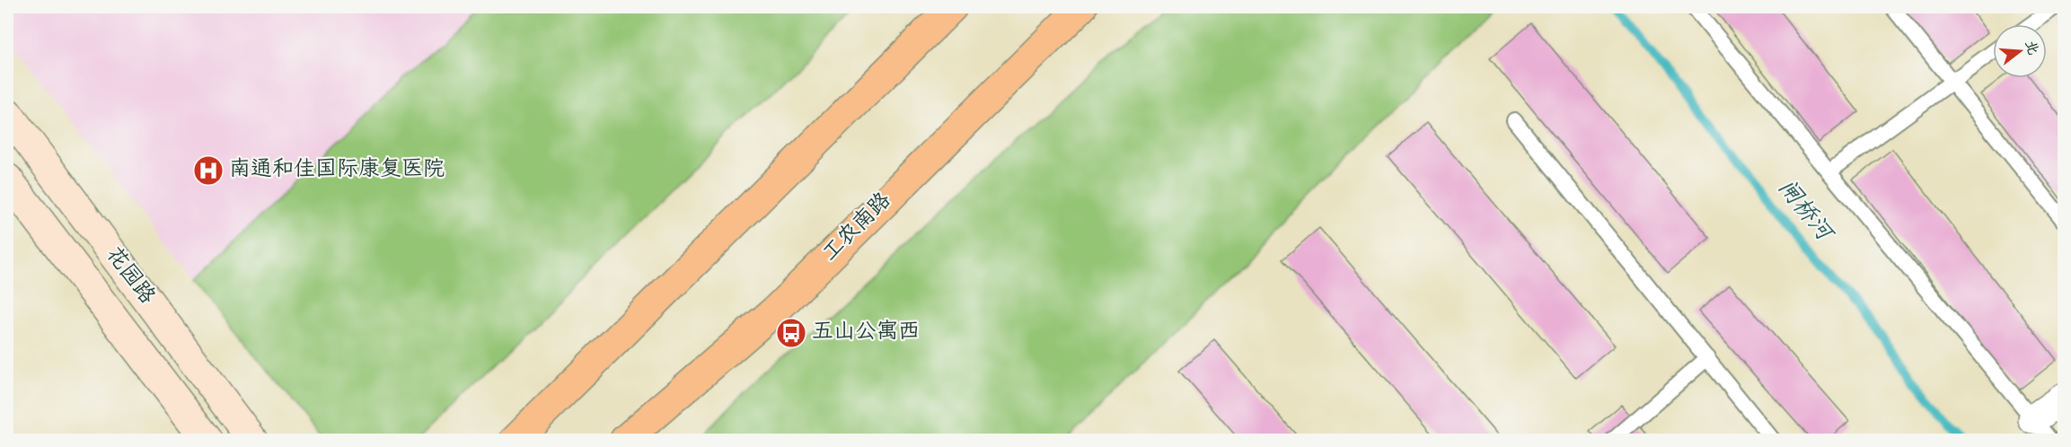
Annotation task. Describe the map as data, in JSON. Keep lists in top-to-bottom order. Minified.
{"streets":{"main road":["工农南路","花园路"]},"water":["闸桥河"],"places":{"hospital":["南通和佳国际康复医院"],"bus stop":["五山公寓西"]},"north":"right"}
